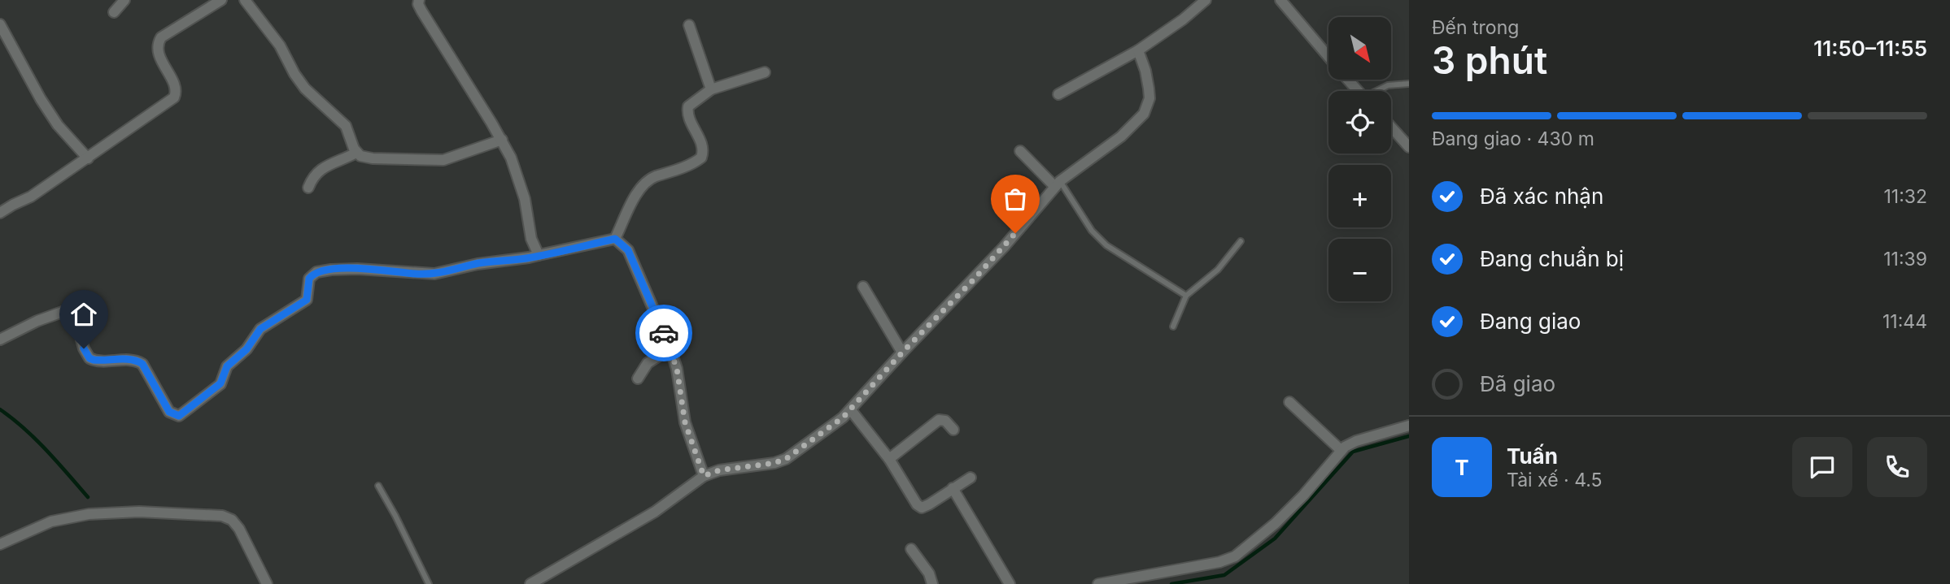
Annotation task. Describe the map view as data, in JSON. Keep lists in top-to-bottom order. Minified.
{"north":"bottom right","page":{"heading":["3 phút","Đến trong","11:50–11:55"],"panel":["Tuấn","Tài xế · 4.5"],"map_buttons":["+","−"],"bar":"Đang giao · 430 m","list":[["Đã xác nhận","11:32"],["Đang chuẩn bị","11:39"],["Đang giao","11:44"],"Đã giao"],"round":"T"}}
